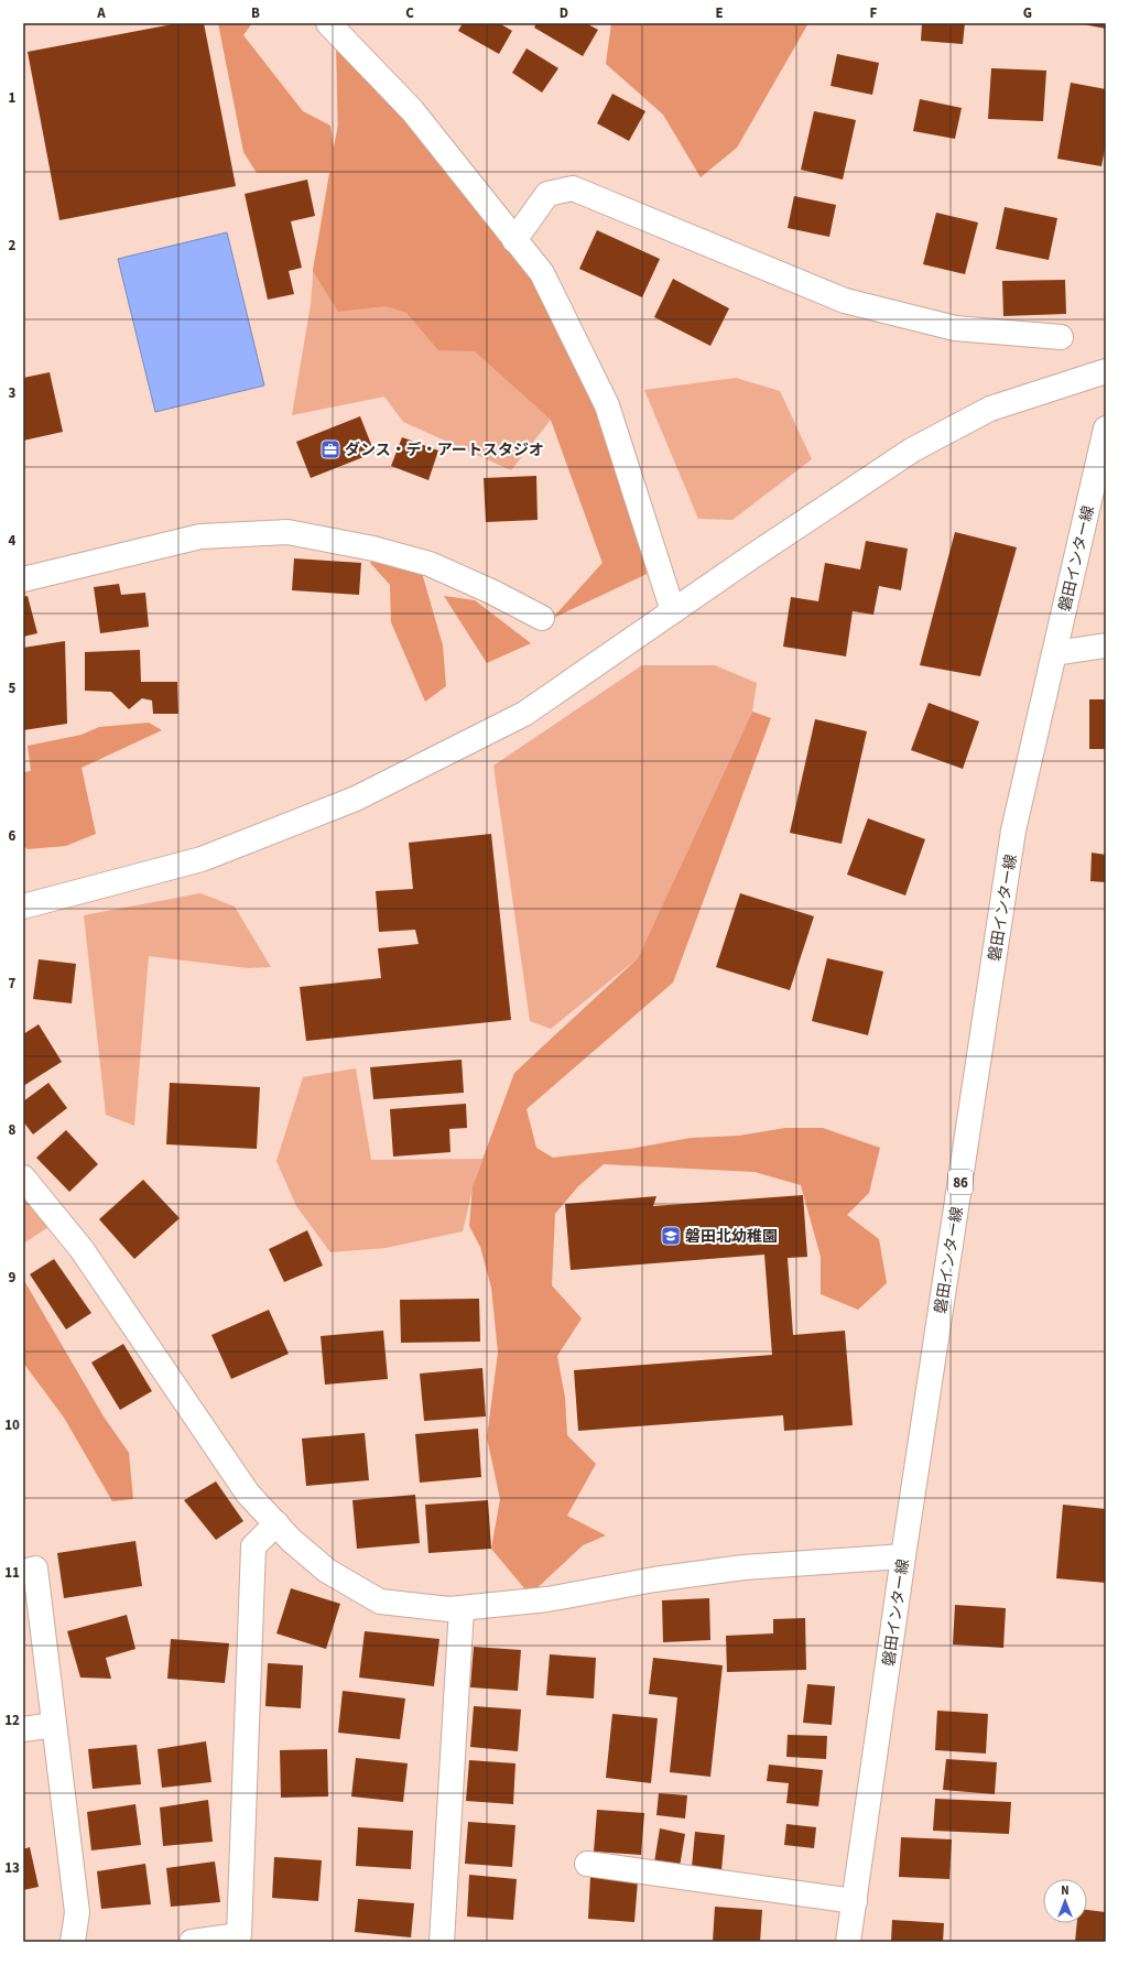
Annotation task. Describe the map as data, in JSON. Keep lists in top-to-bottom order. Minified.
{"streets":{"street":["磐田インター線","86"]},"places":{"office":["ダンス・デ・アートスタジオ"],"school or university":["磐田北幼稚園"]},"north":"top","grid":{"columns":["A","B","C","D","E","F","G"],"rows":["1","2","3","4","5","6","7","8","9","10","11","12","13"]}}
